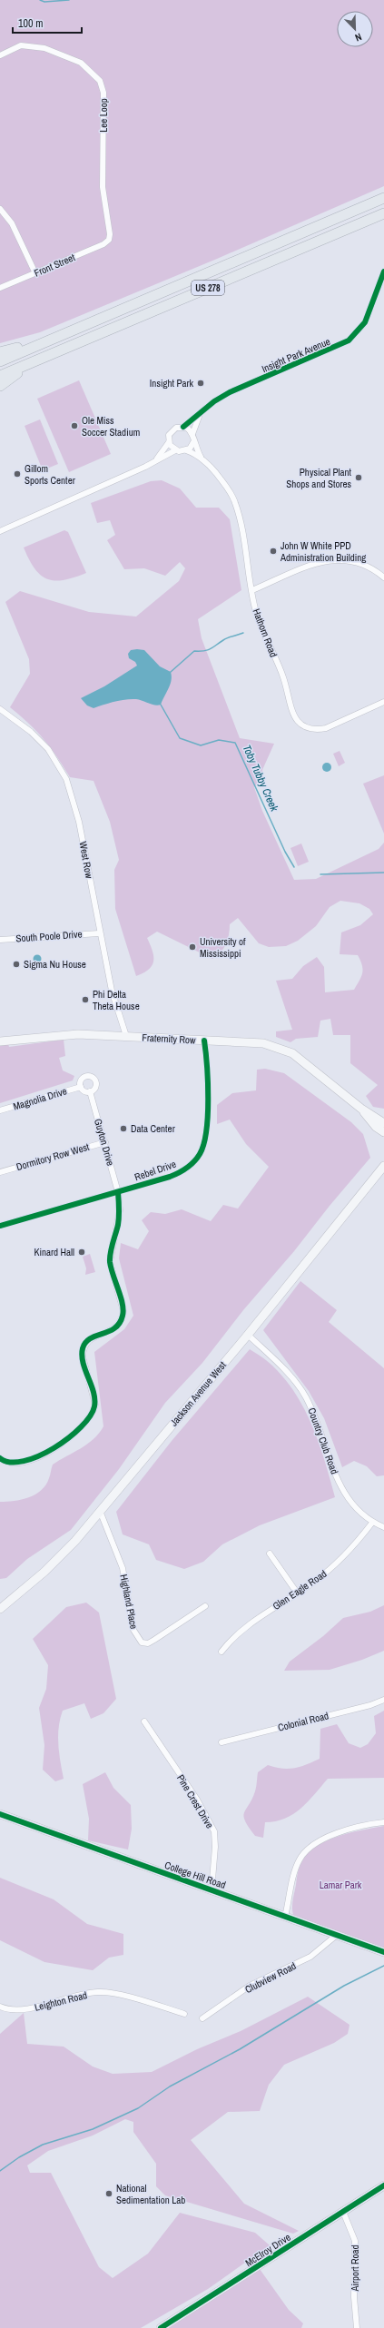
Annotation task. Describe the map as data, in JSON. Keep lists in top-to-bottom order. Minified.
{"streets":{"highway":["US 278"],"street":["Lee Loop","Front Street","Insight Park Avenue","Hathorn Road","West Row","South Poole Drive","Fraternity Row","Magnolia Drive","Guyton Drive","Dormitory Row West","Rebel Drive","Jackson Avenue West","Country Club Road","Glen Eagle Road","Highland Place","Colonial Road","Pine Crest Drive","College Hill Road","Clubview Road","Leighton Road","McElroy Drive","Airport Road"]},"crossings":[["Lee Loop","Front Street"],["Insight Park Avenue","Hathorn Road"],["West Row","South Poole Drive"],["West Row","Fraternity Row"],["Fraternity Row","Rebel Drive"],["Magnolia Drive","Guyton Drive"],["Guyton Drive","Dormitory Row West"],["Guyton Drive","Rebel Drive"],["Jackson Avenue West","Country Club Road"],["Jackson Avenue West","Highland Place"],["Country Club Road","Glen Eagle Road"],["Pine Crest Drive","College Hill Road"],["College Hill Road","Clubview Road"],["McElroy Drive","Airport Road"]],"water":["Toby Tubby Creek"],"parks":["Lamar Park"],"places":["Insight Park","Ole Miss Soccer Stadium","Gillom Sports Center","Physical Plant Shops and Stores","John W White PPD Administration Building","University of Mississippi","Sigma Nu House","Phi Delta Theta House","Data Center","Kinard Hall","National Sedimentation Lab"],"scale_bar":"100 m","north":"bottom right"}
